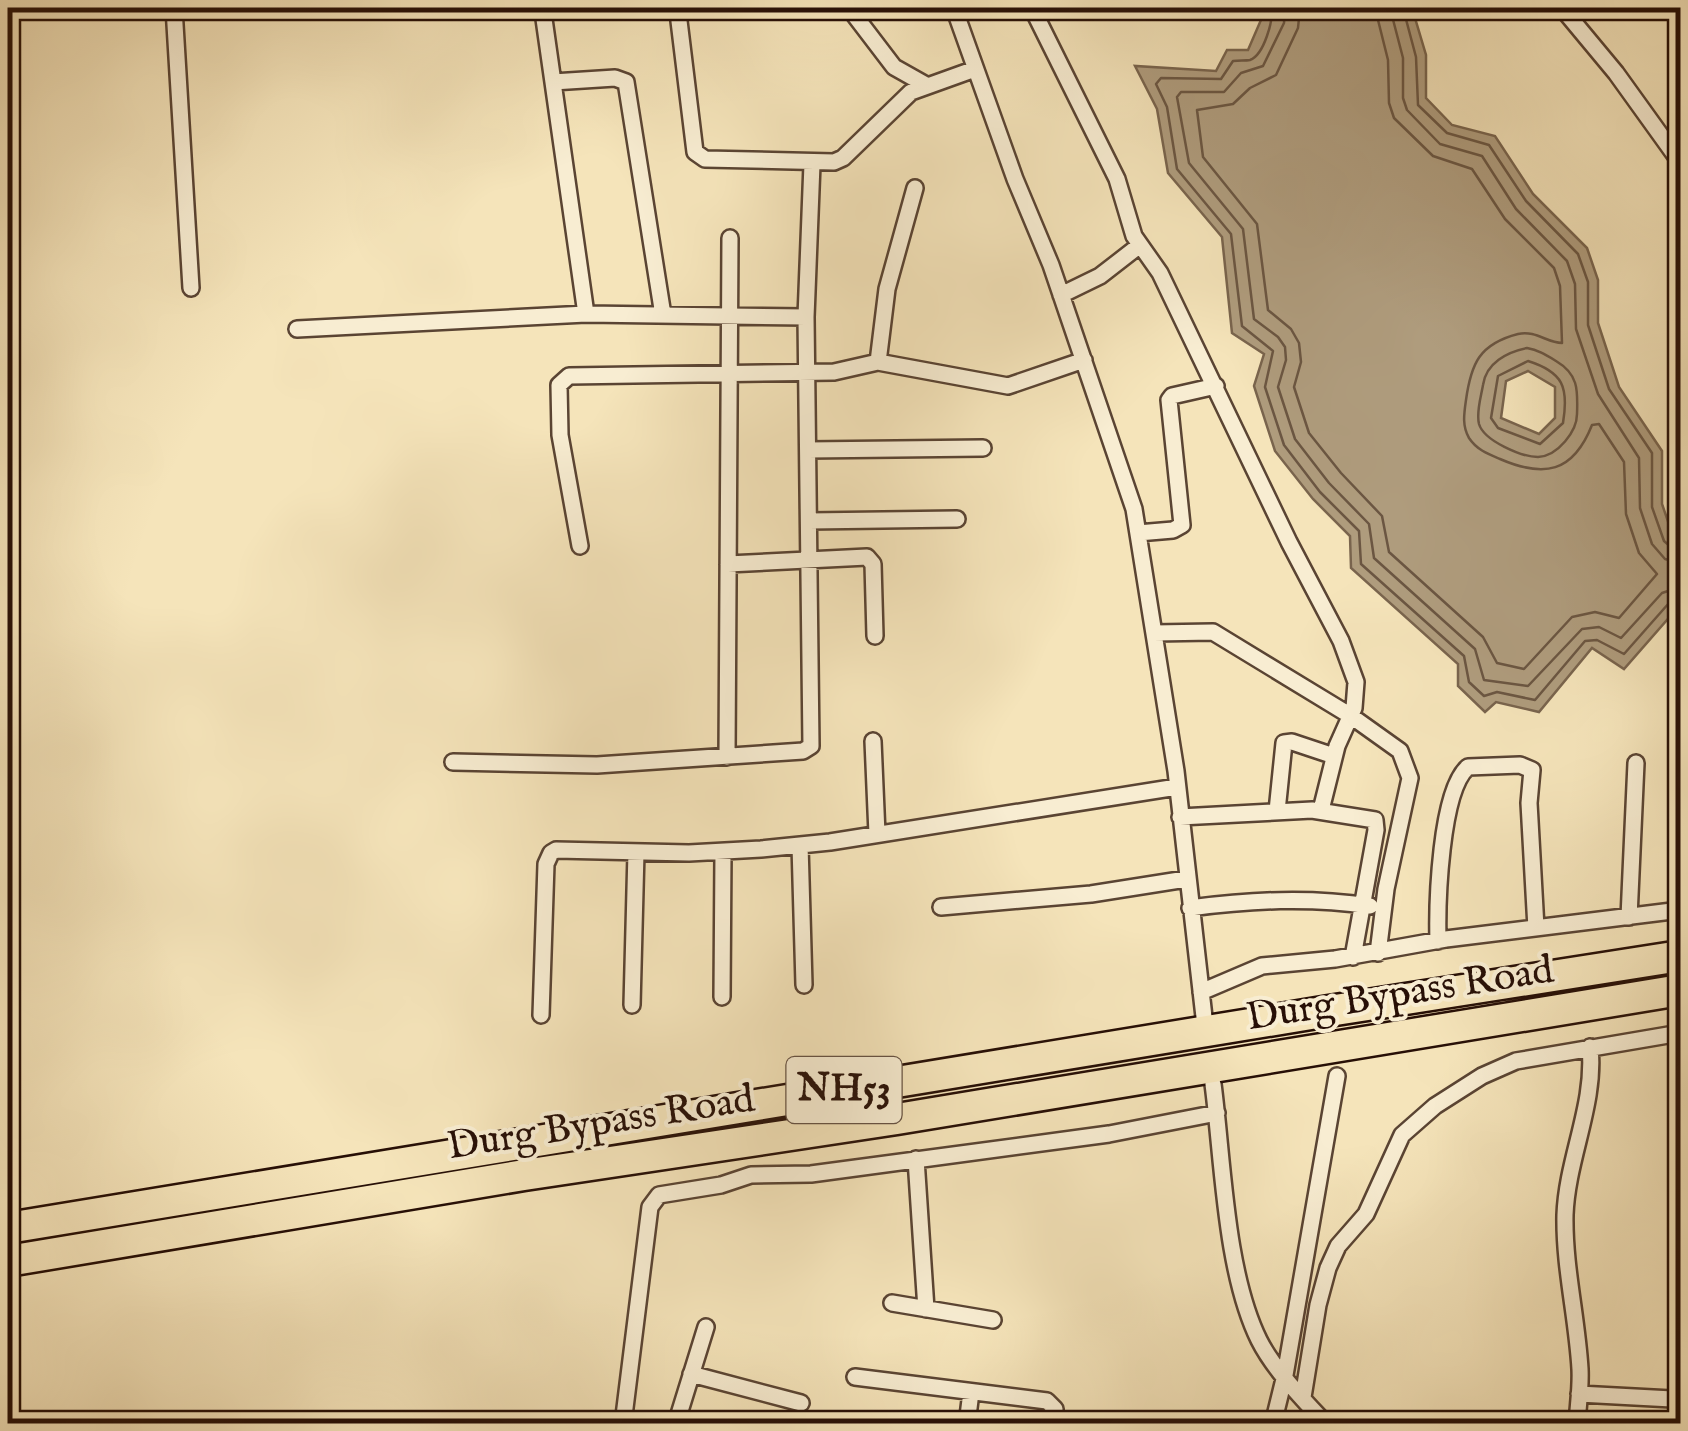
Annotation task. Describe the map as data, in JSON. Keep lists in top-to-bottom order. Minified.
{"streets":{"highway":["Durg Bypass Road","NH53"]}}
